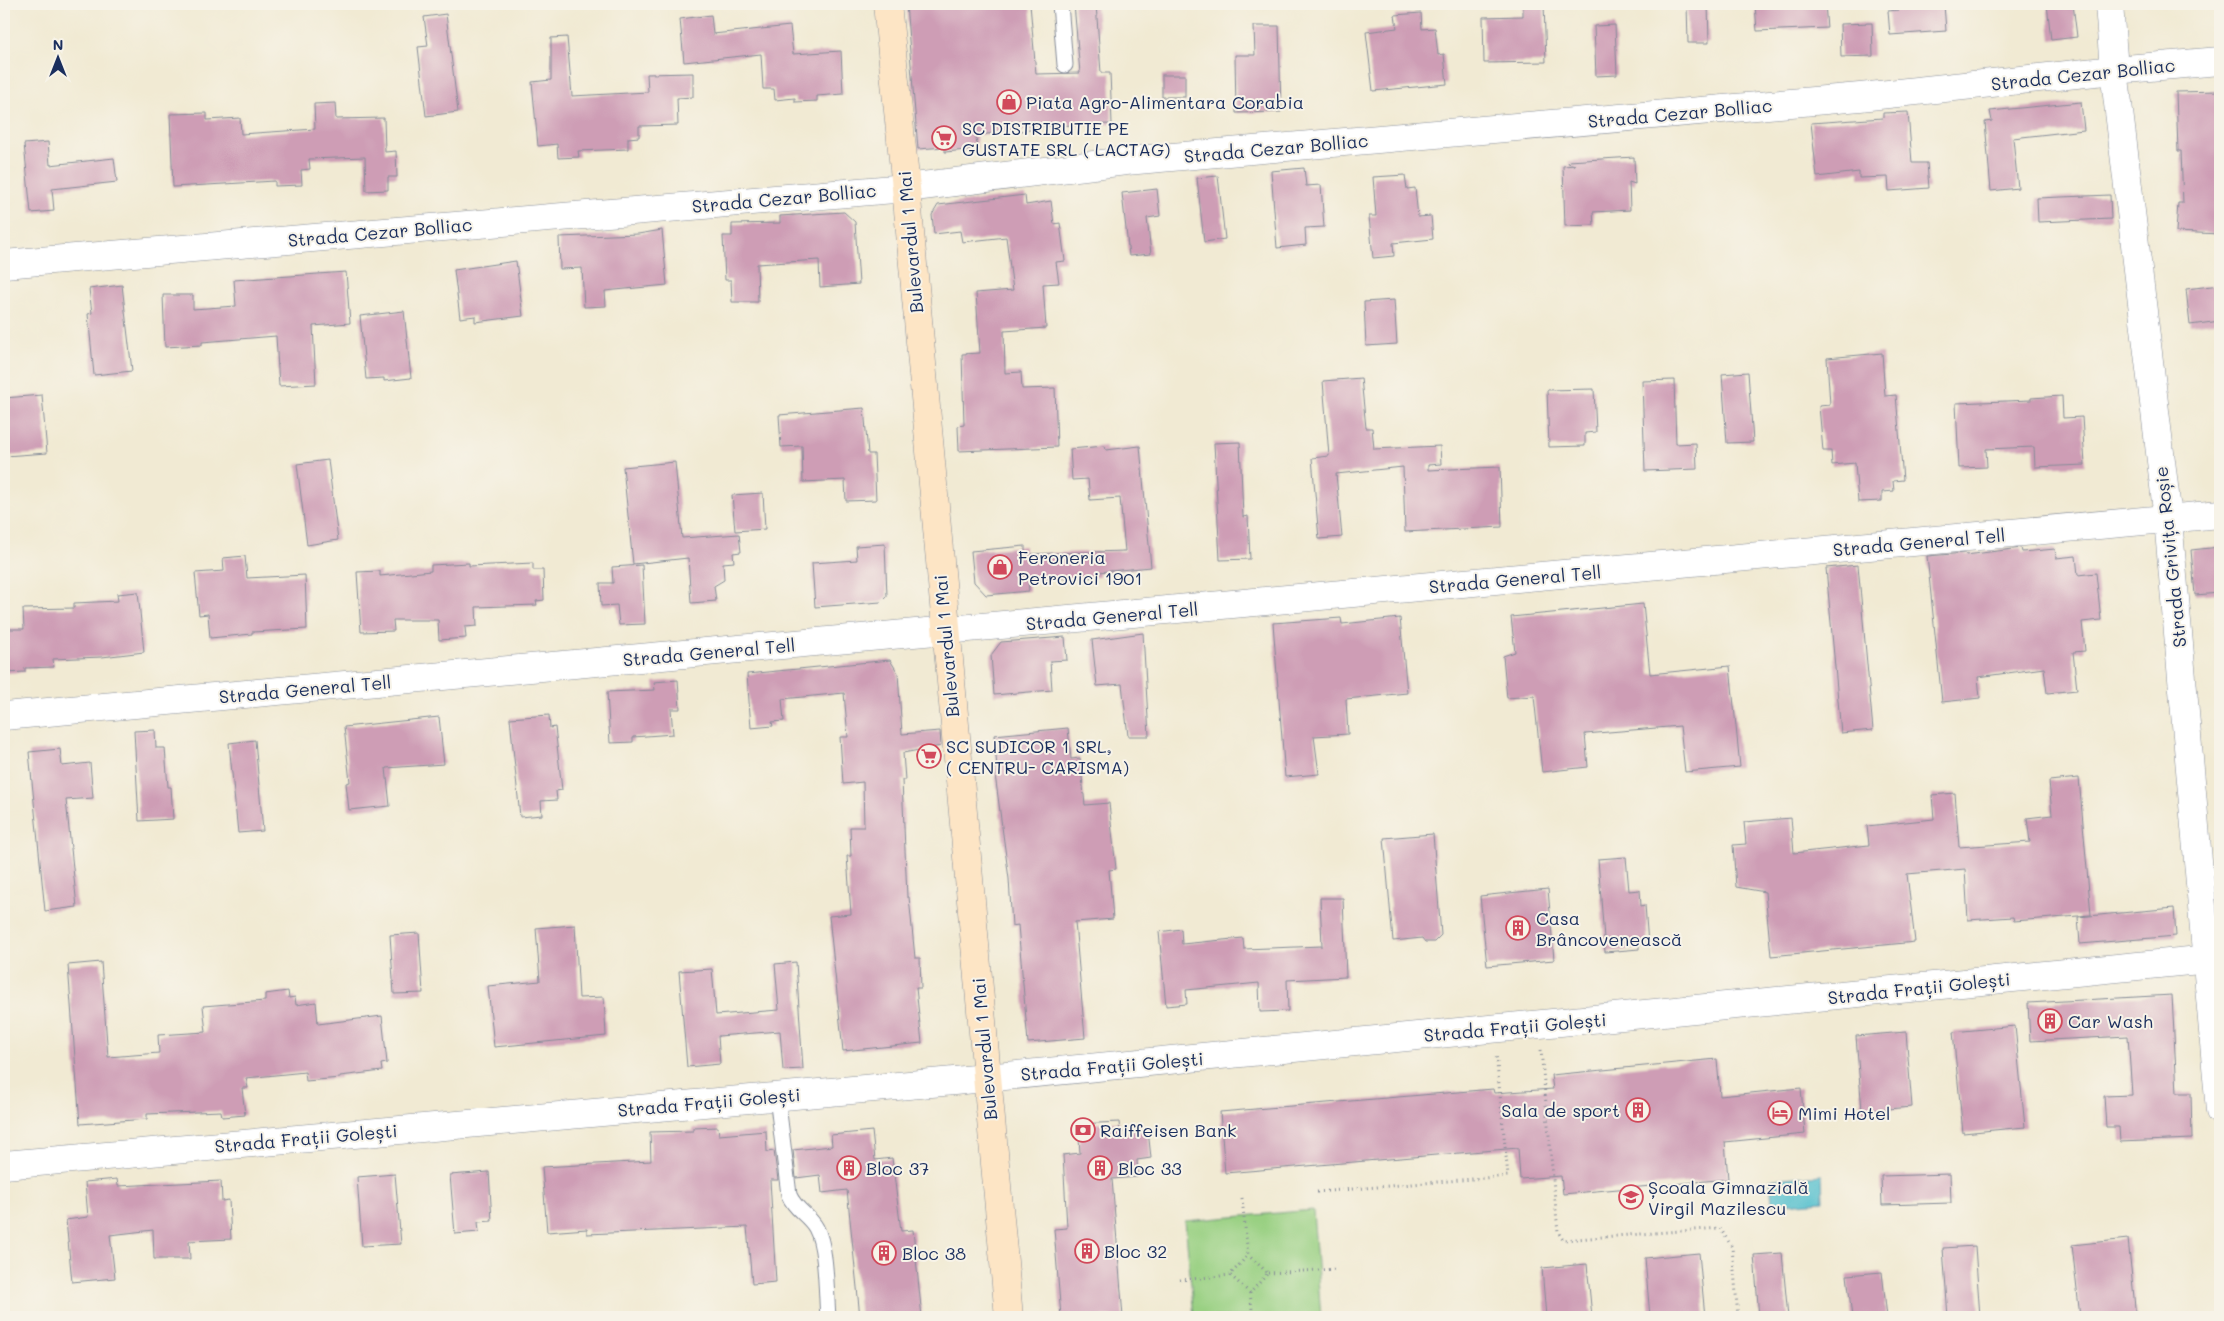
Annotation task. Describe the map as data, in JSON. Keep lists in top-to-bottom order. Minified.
{"streets":{"street":["Strada Cezar Bolliac","Bulevardul 1 Mai","Strada General Tell","Strada Grivița Roșie","Strada Frații Golești"]},"crossings":[["Strada Cezar Bolliac","Bulevardul 1 Mai"],["Strada Cezar Bolliac","Strada Grivița Roșie"],["Bulevardul 1 Mai","Strada General Tell"],["Bulevardul 1 Mai","Strada Frații Golești"],["Strada General Tell","Strada Grivița Roșie"],["Strada Grivița Roșie","Strada Frații Golești"]],"places":{"shop":["Piata Agro-Alimentara Corabia","Feroneria Petrovici 1901"],"supermarket":["SC DISTRIBUTIE PE GUSTATE SRL ( LACTAG)","SC SUDICOR 1 SRL, ( CENTRU- CARISMA)"],"building":["Casa Brâncovenească","Car Wash","Sala de sport","Bloc 37","Bloc 33","Bloc 32","Bloc 38"],"hotel":["Mimi Hotel"],"bank":["Raiffeisen Bank"],"school or university":["Școala Gimnazială Virgil Mazilescu"]},"north":"top"}
